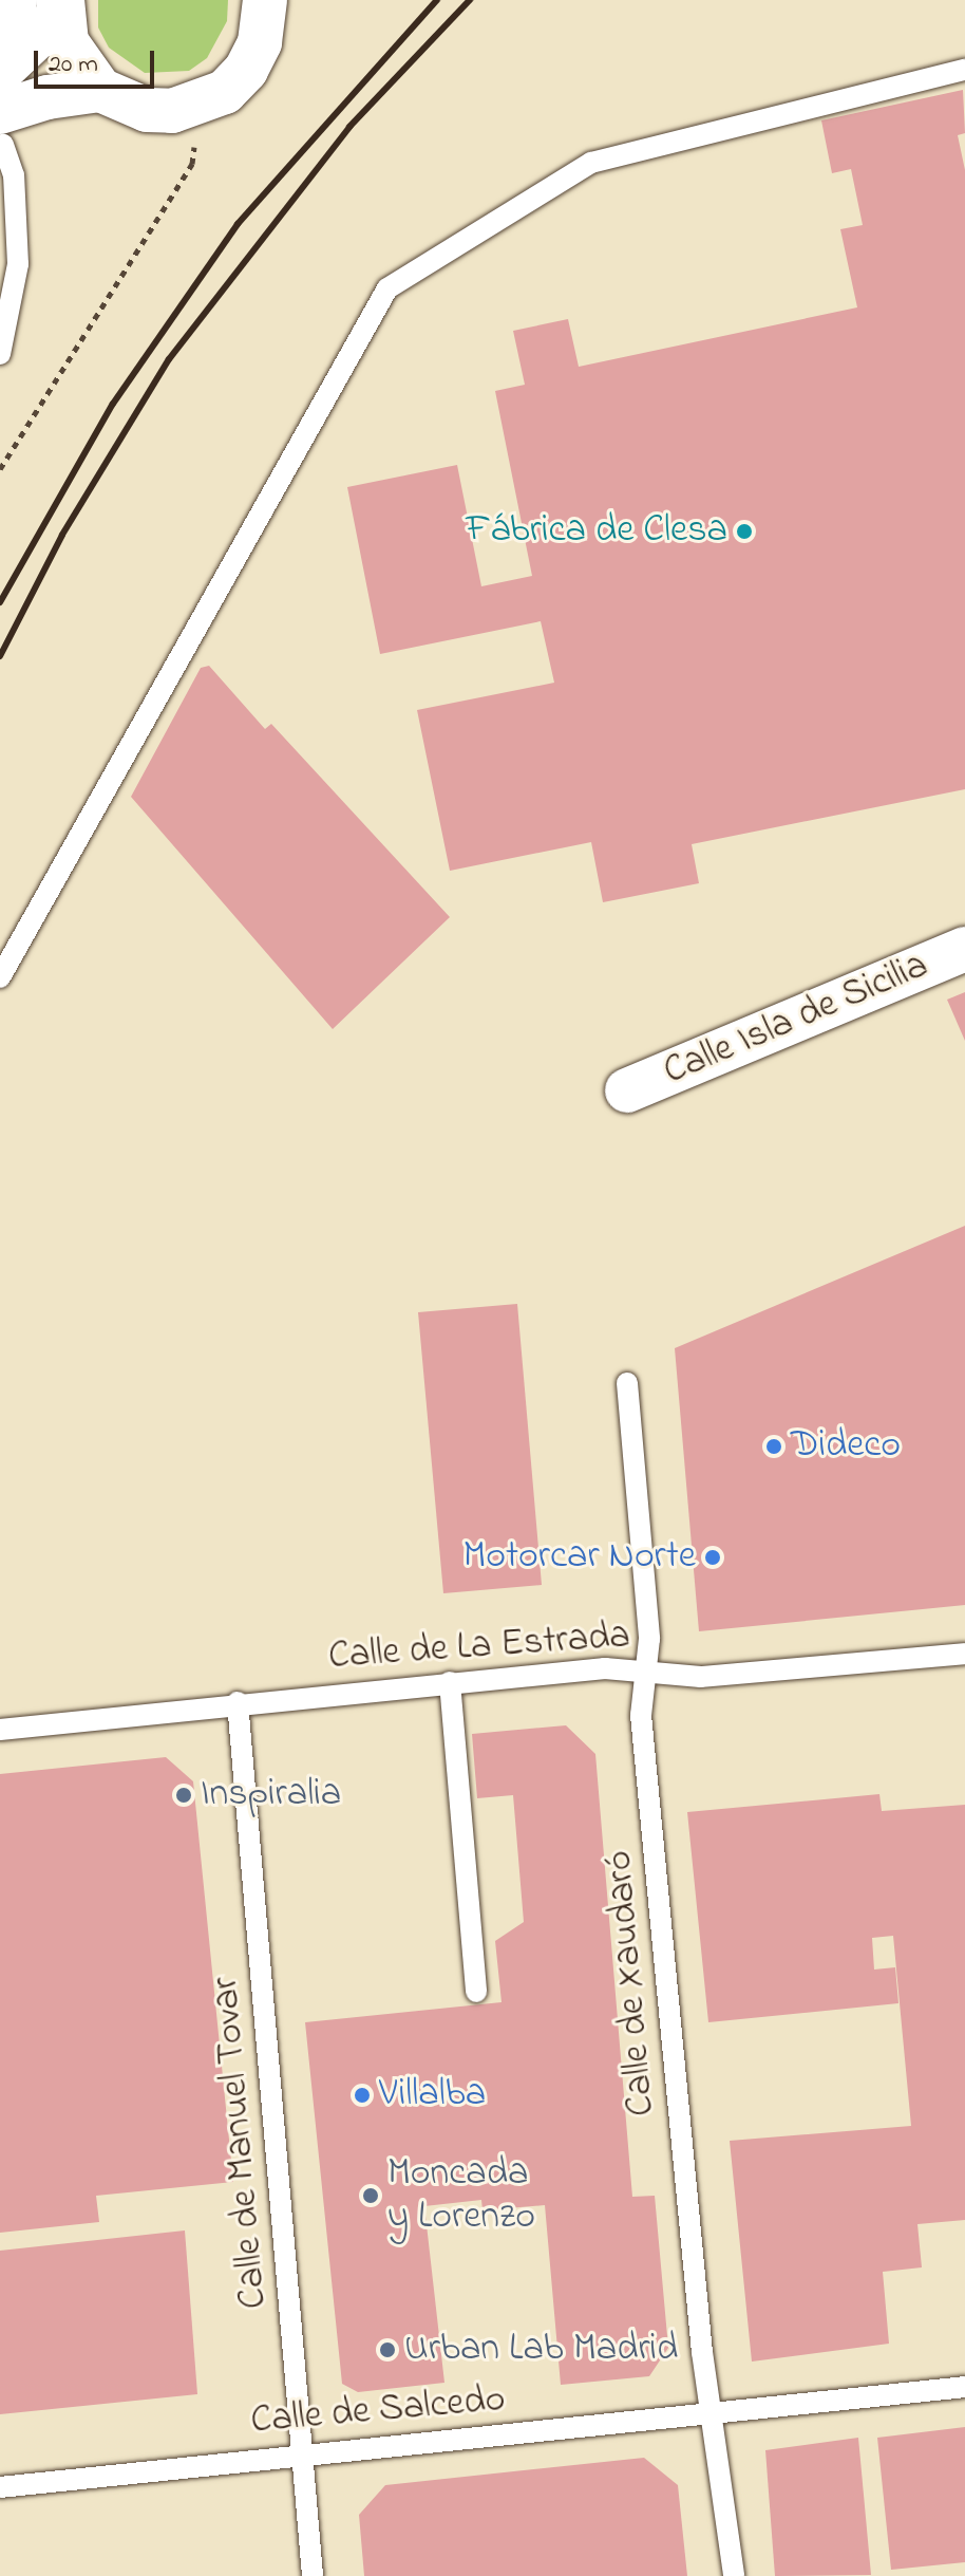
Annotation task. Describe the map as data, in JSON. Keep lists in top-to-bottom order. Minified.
{"streets":{"street":["Calle Isla de Sicilia"],"lane":["Calle de La Estrada","Calle de Xaudaró","Calle de Manuel Tovar","Calle de Salcedo"]},"crossings":[["Calle de La Estrada","Calle de Xaudaró"],["Calle de La Estrada","Calle de Manuel Tovar"],["Calle de Xaudaró","Calle de Salcedo"],["Calle de Manuel Tovar","Calle de Salcedo"]],"places":["Fábrica de Clesa","Dideco","Motorcar Norte","Inspiralia","Villalba","Moncada y Lorenzo","Urban Lab Madrid"],"scale_bar":"20 m"}
